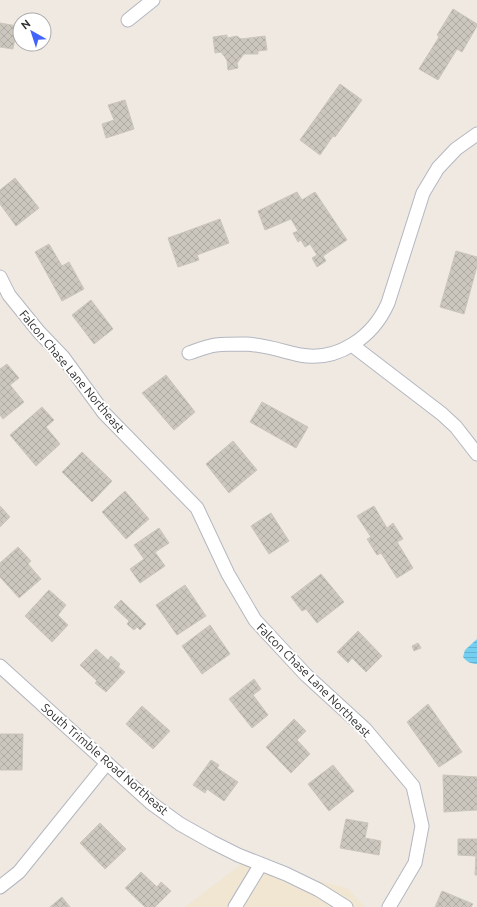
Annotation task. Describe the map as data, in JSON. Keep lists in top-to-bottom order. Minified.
{"streets":{"street":["Falcon Chase Lane Northeast","South Trimble Road Northeast"]},"north":"top left"}
